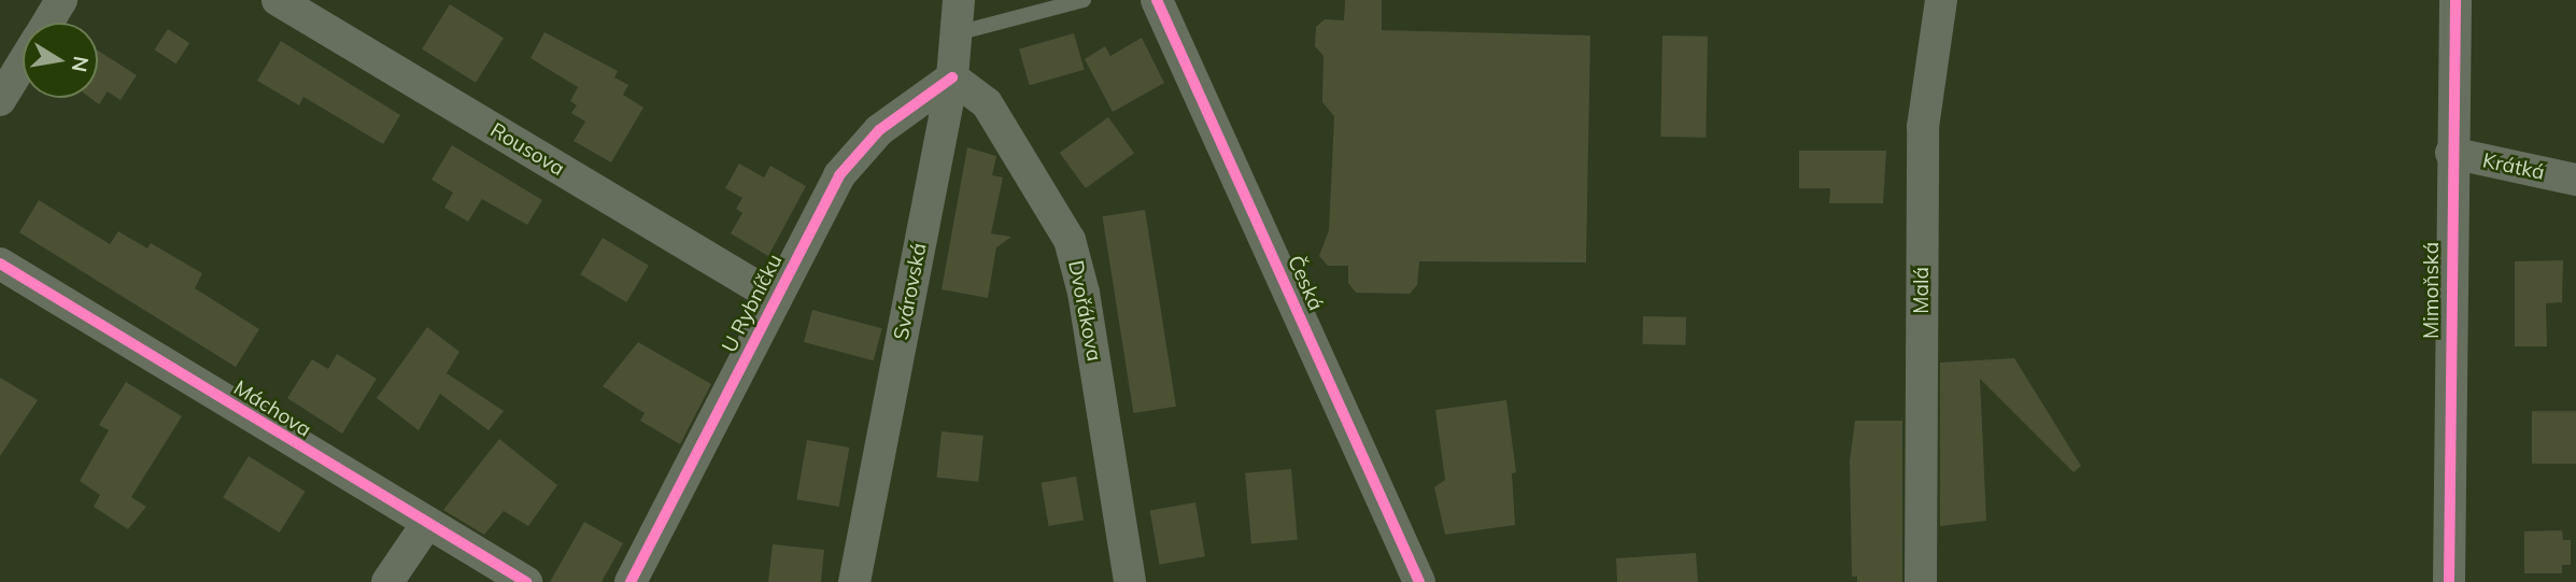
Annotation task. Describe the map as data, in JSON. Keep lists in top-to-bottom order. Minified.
{"streets":{"street":["Rousova","Krátká","Česká","Malá","Mimoňská","Svárovská","U Rybníčku","Dvořákova","Máchova"]},"crossings":[["Rousova","U Rybníčku"],["Krátká","Mimoňská"],["Svárovská","U Rybníčku"],["Svárovská","Dvořákova"],["U Rybníčku","Dvořákova"]],"north":"right"}
